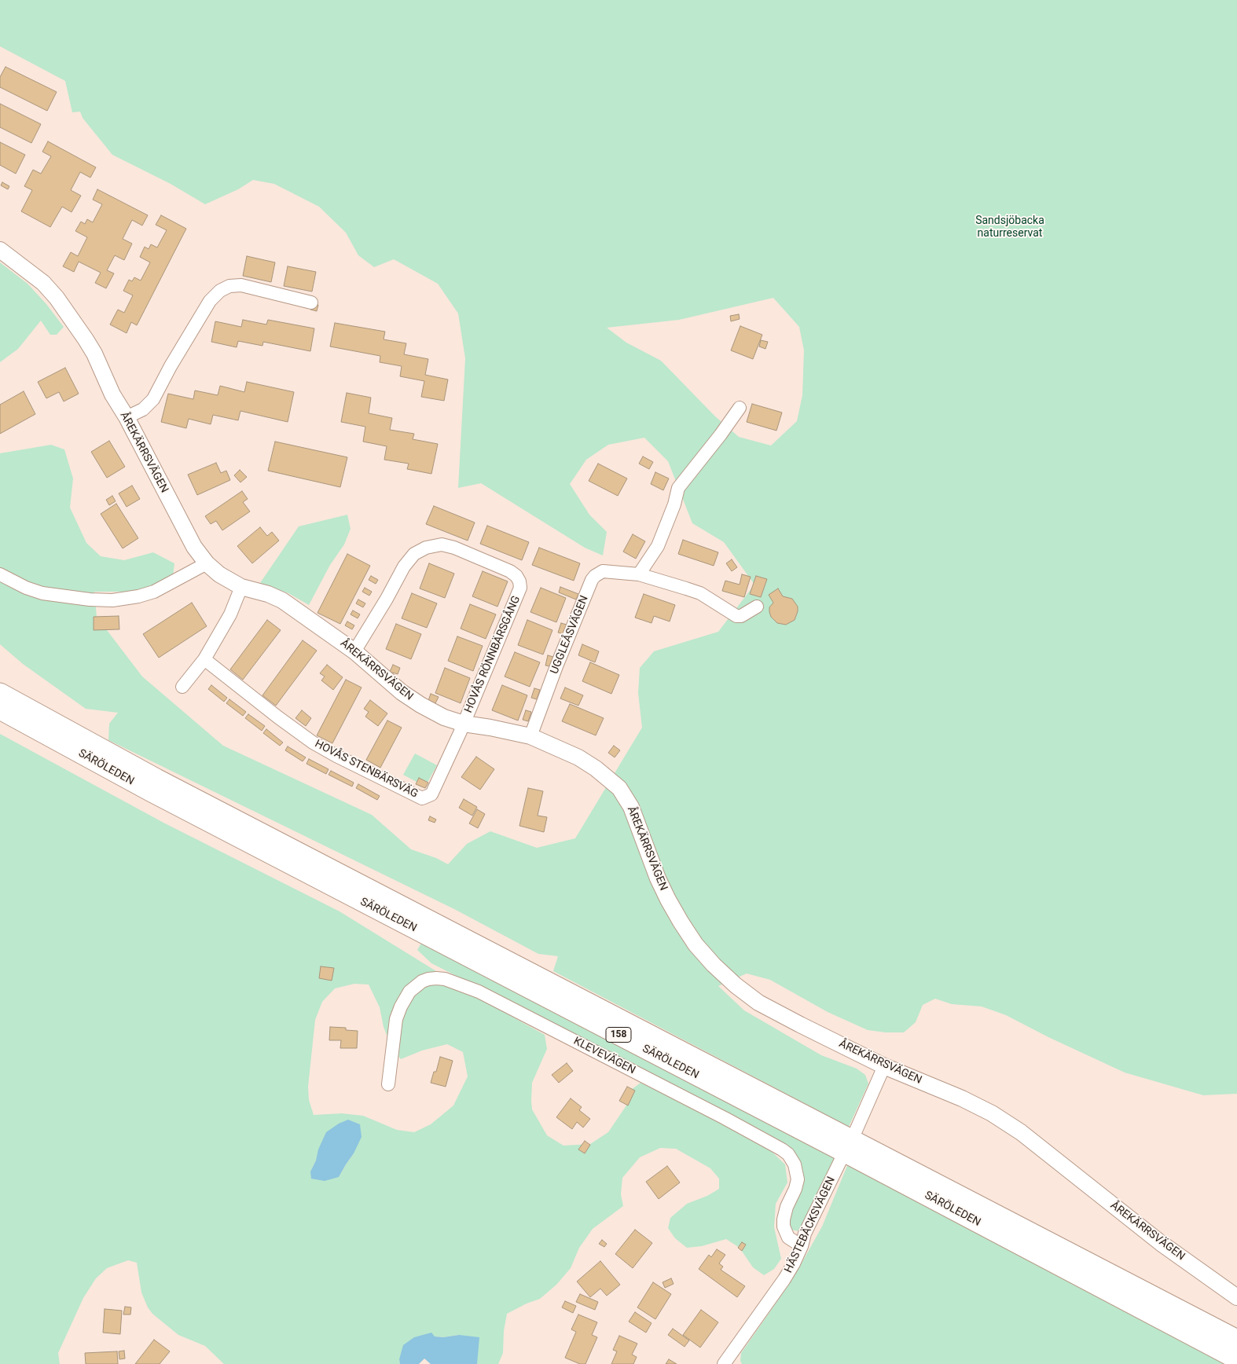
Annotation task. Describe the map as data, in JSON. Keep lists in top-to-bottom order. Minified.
{"streets":{"main road":["SÄRÖLEDEN","158"],"street":["ÅREKÄRRSVÄGEN","UGGLEÅSVÄGEN","HOVÅS RÖNNBÄRSGÅNG","HOVÅS STENBÄRSVÄG","KLEVEVÄGEN","HÄSTEBÄCKSVÄGEN"]},"crossings":[["ÅREKÄRRSVÄGEN","UGGLEÅSVÄGEN"],["ÅREKÄRRSVÄGEN","HOVÅS RÖNNBÄRSGÅNG"],["ÅREKÄRRSVÄGEN","HOVÅS STENBÄRSVÄG"],["HOVÅS RÖNNBÄRSGÅNG","HOVÅS STENBÄRSVÄG"],["KLEVEVÄGEN","HÄSTEBÄCKSVÄGEN"]],"parks":["Sandsjöbacka naturreservat"]}
